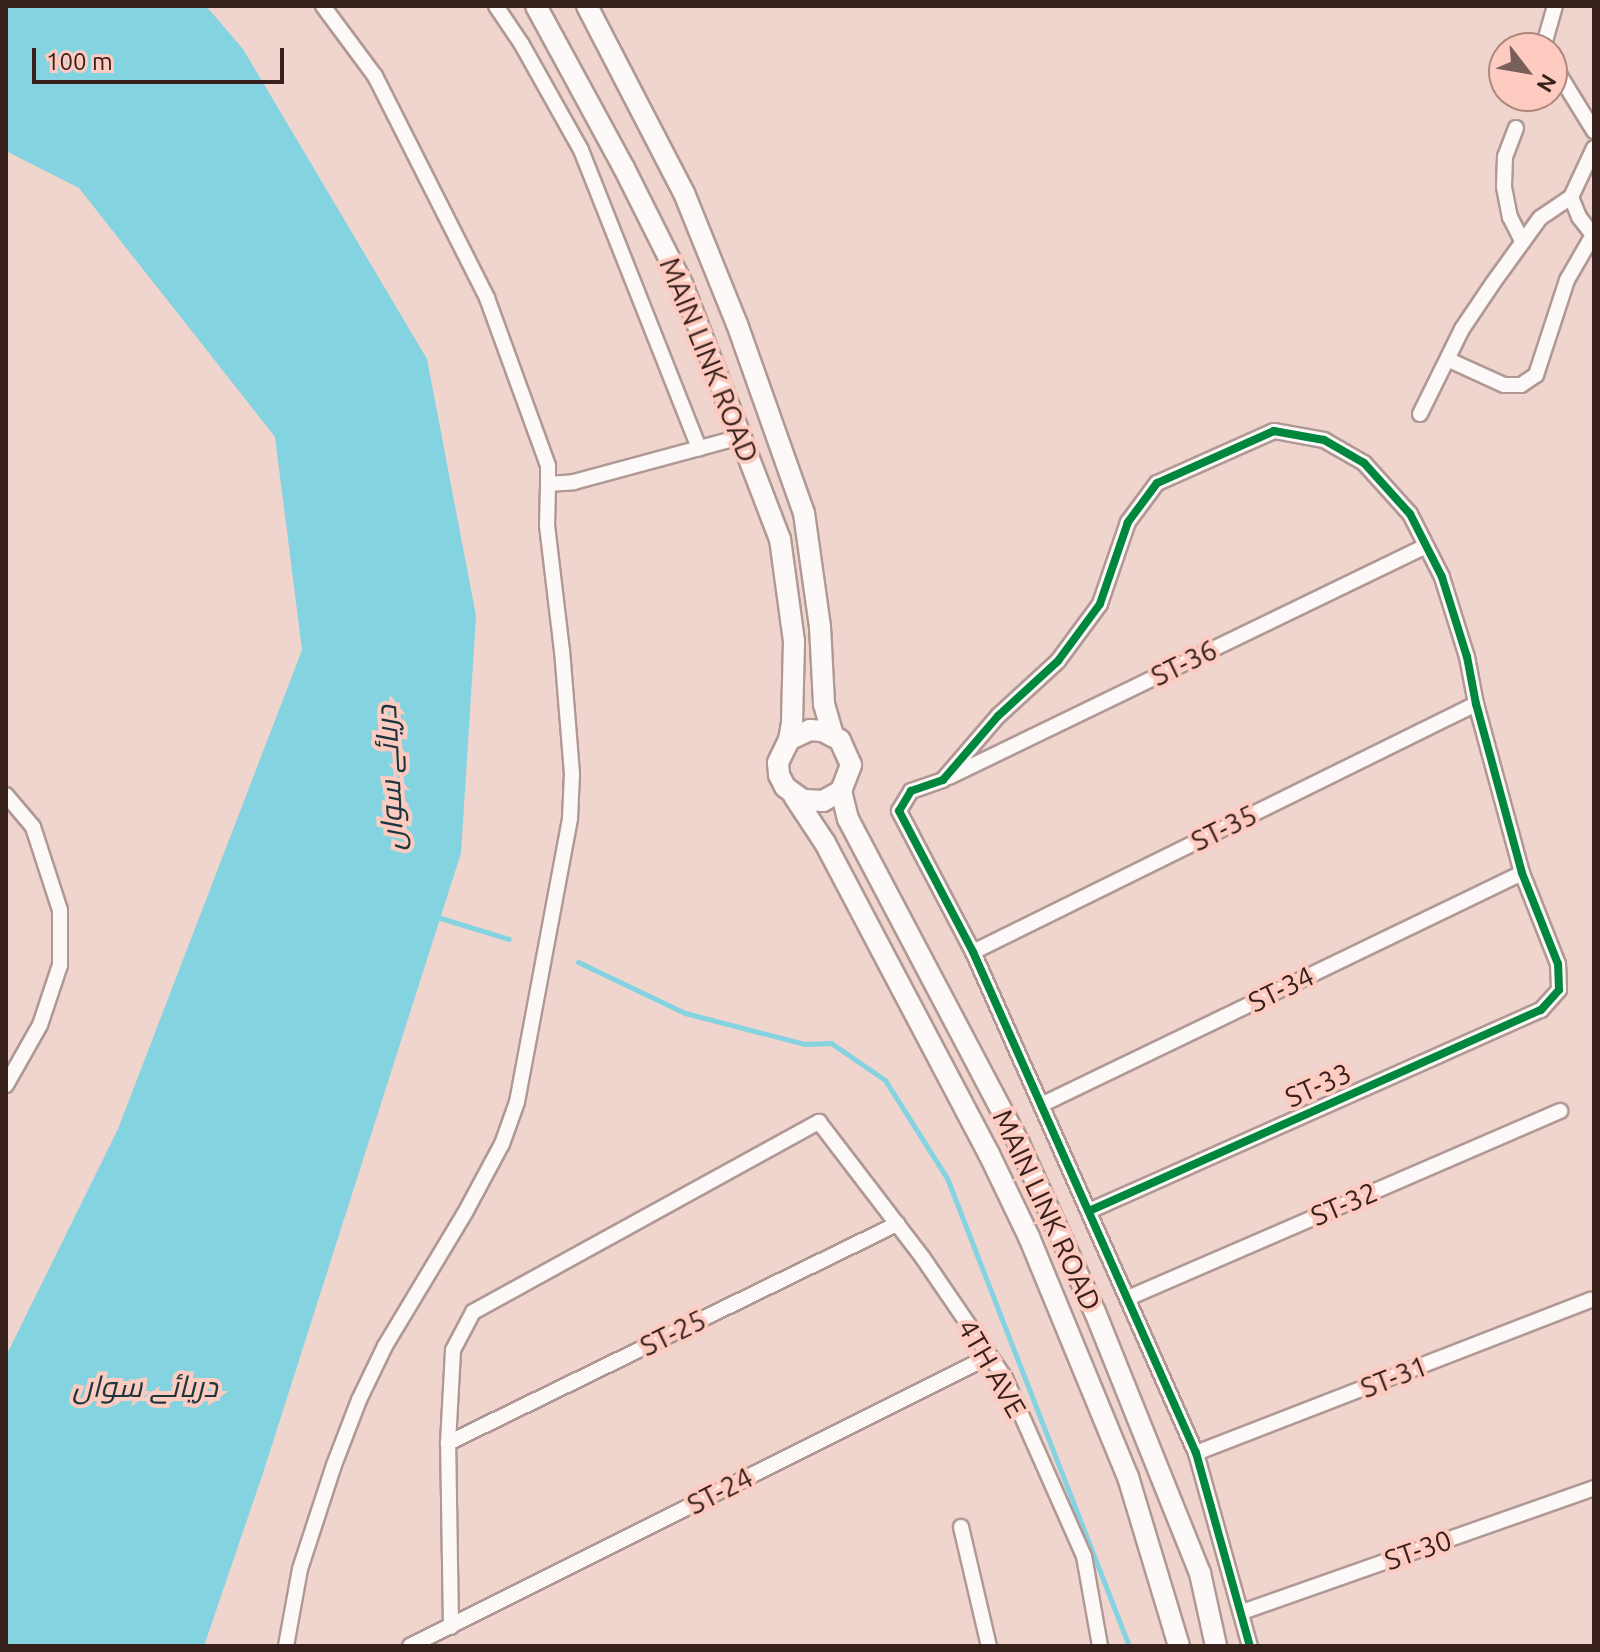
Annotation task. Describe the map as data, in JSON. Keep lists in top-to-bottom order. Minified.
{"streets":{"street":["MAIN LINK ROAD","ST-36","ST-35","ST-34","ST-33","ST-32","ST-25","4TH AVE","ST-31","ST-24","ST-30"]},"crossings":[["ST-36","ST-35"],["ST-34","ST-33"],["ST-25","4TH AVE"],["4TH AVE","ST-24"]],"water":["دریائے سواں"],"scale_bar":"100 m","north":"bottom right"}
